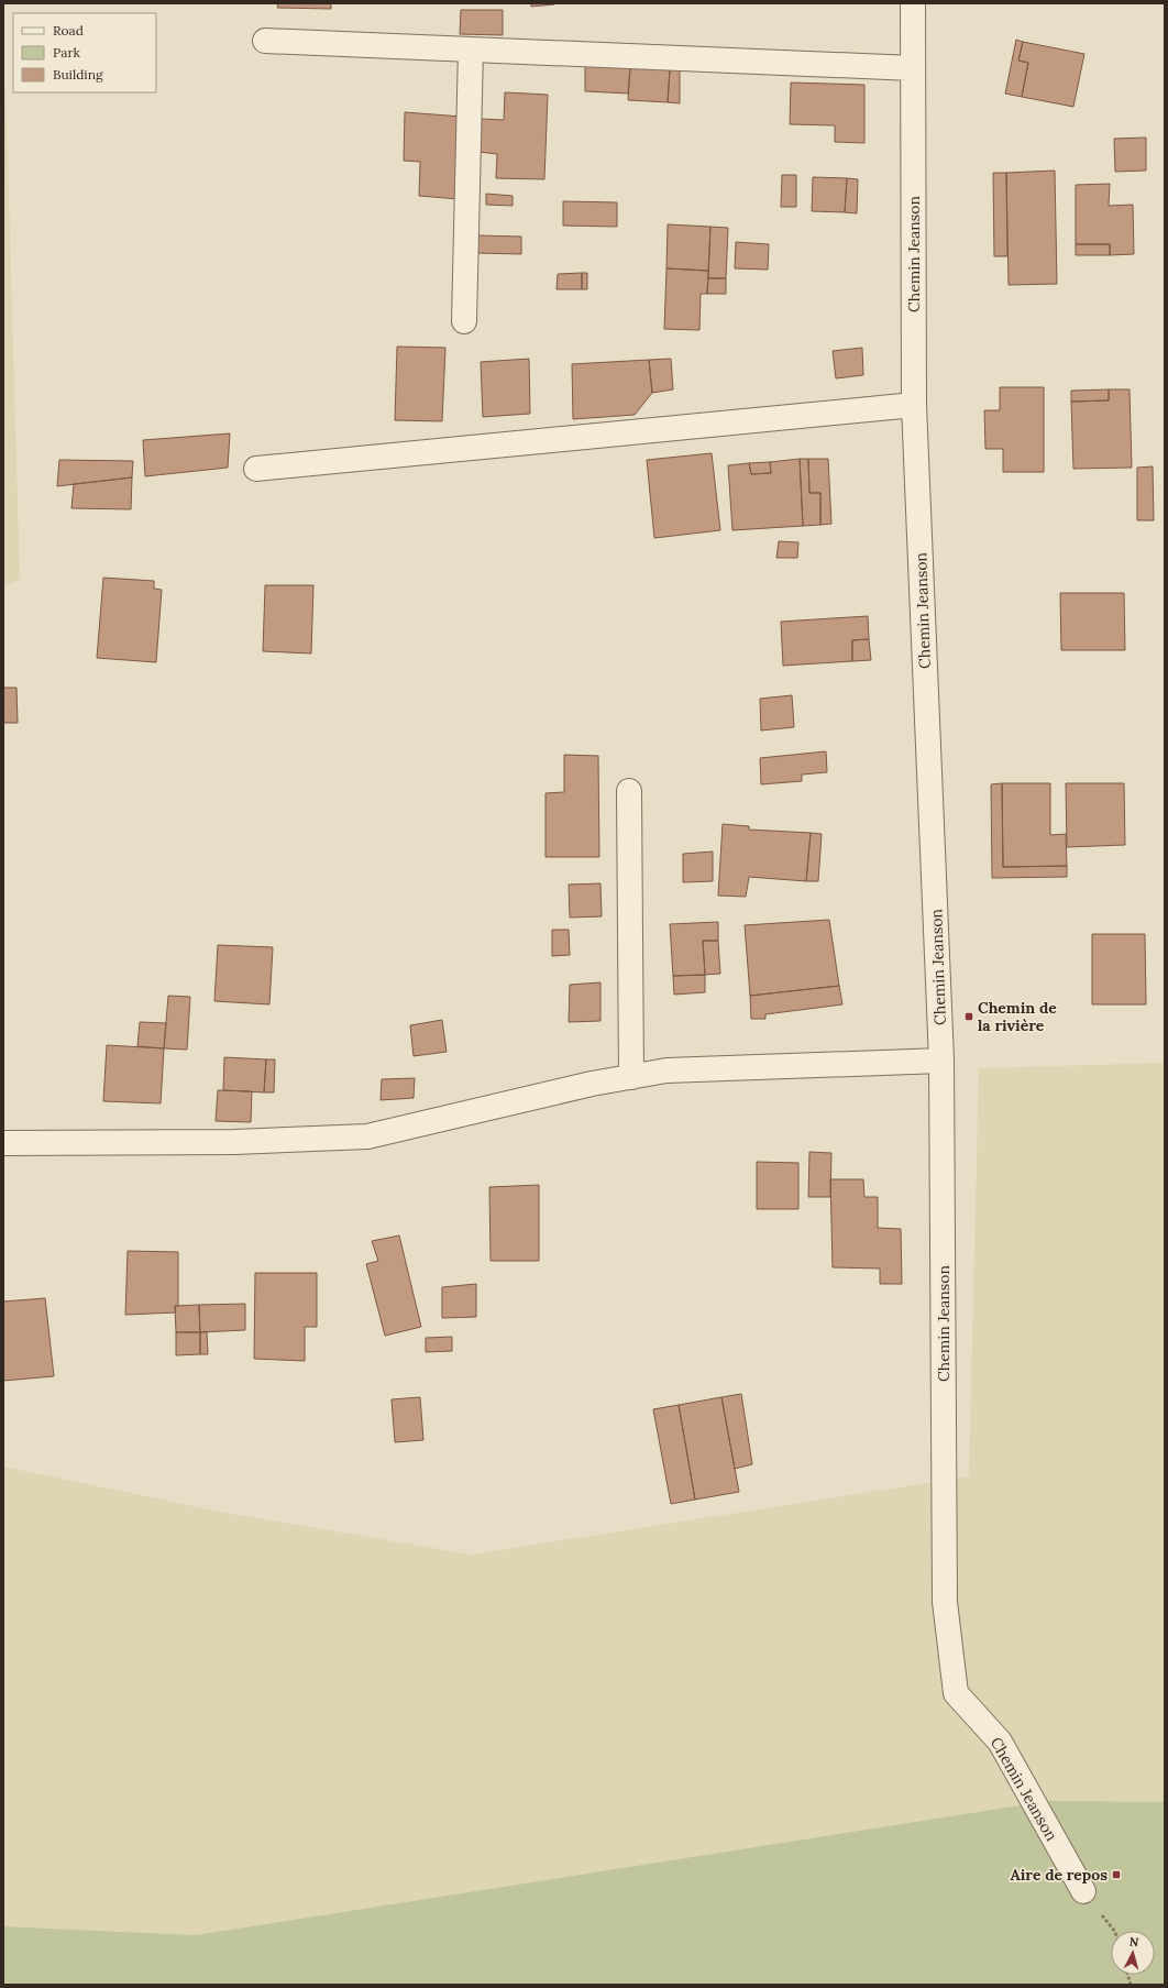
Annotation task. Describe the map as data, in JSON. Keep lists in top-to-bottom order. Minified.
{"streets":{"street":["Chemin Jeanson"]},"places":{"transit":["Chemin de la rivière","Aire de repos"]},"legend":["Road","Park","Building"],"north":"top"}
